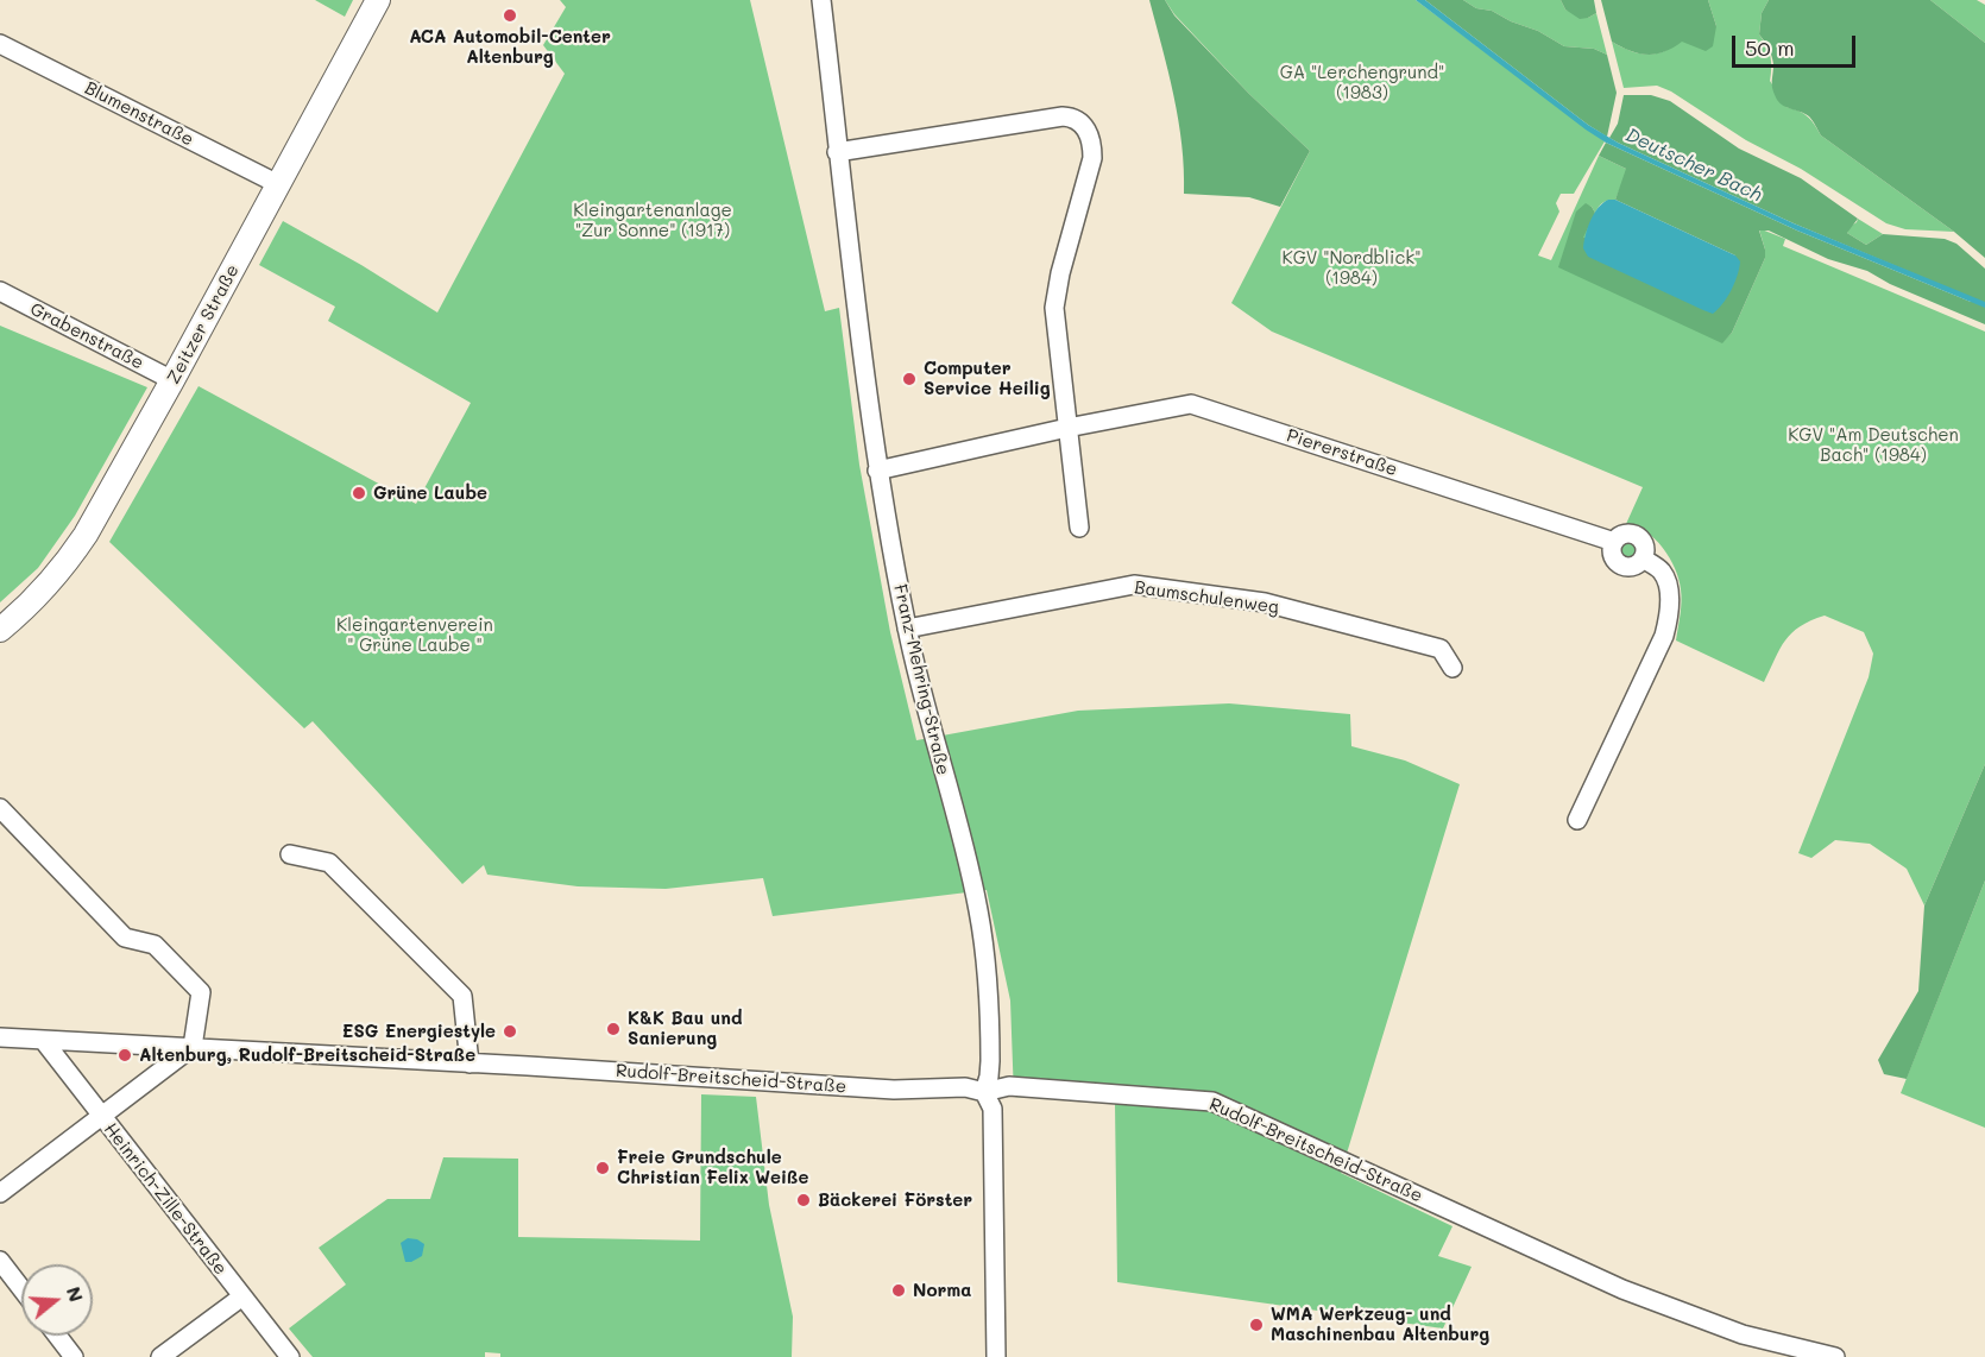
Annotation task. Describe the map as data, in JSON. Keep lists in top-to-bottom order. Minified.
{"streets":{"main road":["Zeitzer Straße"],"street":["Blumenstraße","Grabenstraße","Piererstraße","Baumschulenweg","Franz-Mehring-Straße","Rudolf-Breitscheid-Straße","Heinrich-Zille-Straße"]},"crossings":[["Blumenstraße","Zeitzer Straße"],["Zeitzer Straße","Grabenstraße"],["Piererstraße","Franz-Mehring-Straße"],["Baumschulenweg","Franz-Mehring-Straße"],["Franz-Mehring-Straße","Rudolf-Breitscheid-Straße"],["Rudolf-Breitscheid-Straße","Heinrich-Zille-Straße"]],"water":["Deutscher Bach"],"parks":["GA \"Lerchengrund\" (1983)","Kleingartenanlage \"Zur Sonne\" (1917)","KGV \"Nordblick\" (1984)","KGV \"Am Deutschen Bach\" (1984)","Kleingartenverein \" Grüne Laube \""],"places":["ACA Automobil-Center Altenburg","Computer Service Heilig","Grüne Laube","K&K Bau und Sanierung","ESG Energiestyle","Altenburg, Rudolf-Breitscheid-Straße","Freie Grundschule Christian Felix Weiße","Bäckerei Förster","Norma","WMA Werkzeug- und Maschinenbau Altenburg"],"scale_bar":"50 m","north":"right"}
